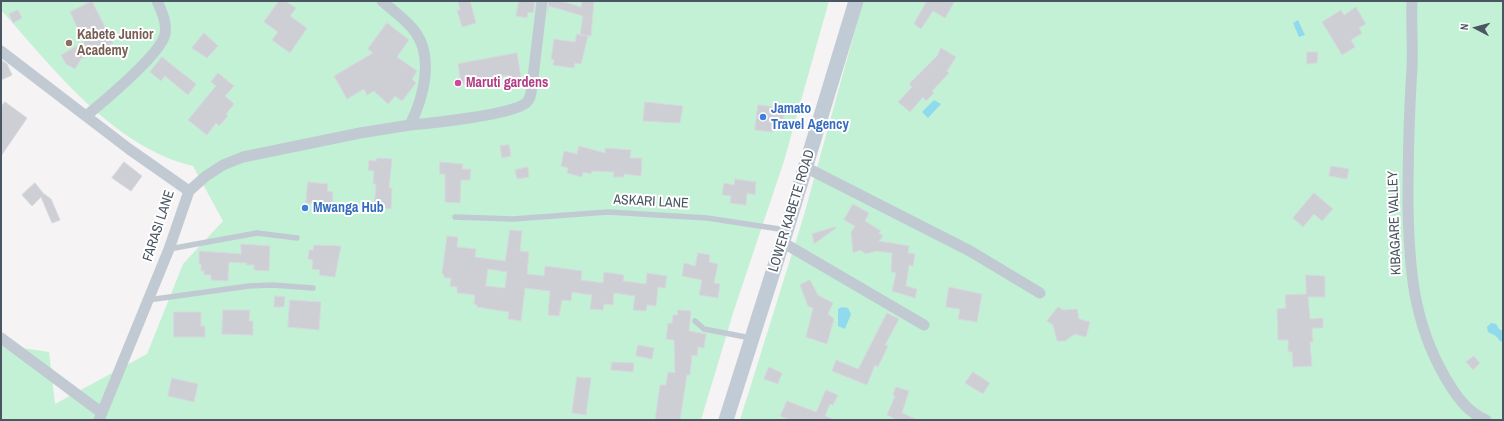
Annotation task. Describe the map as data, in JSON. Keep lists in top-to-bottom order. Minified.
{"streets":{"main road":["LOWER KABETE ROAD"],"street":["KIBAGARE VALLEY","FARASI LANE"],"lane":["ASKARI LANE"]},"crossings":[["ASKARI LANE","LOWER KABETE ROAD"]],"places":["Kabete Junior Academy","Maruti gardens","Jamato Travel Agency","Mwanga Hub"],"north":"left"}
